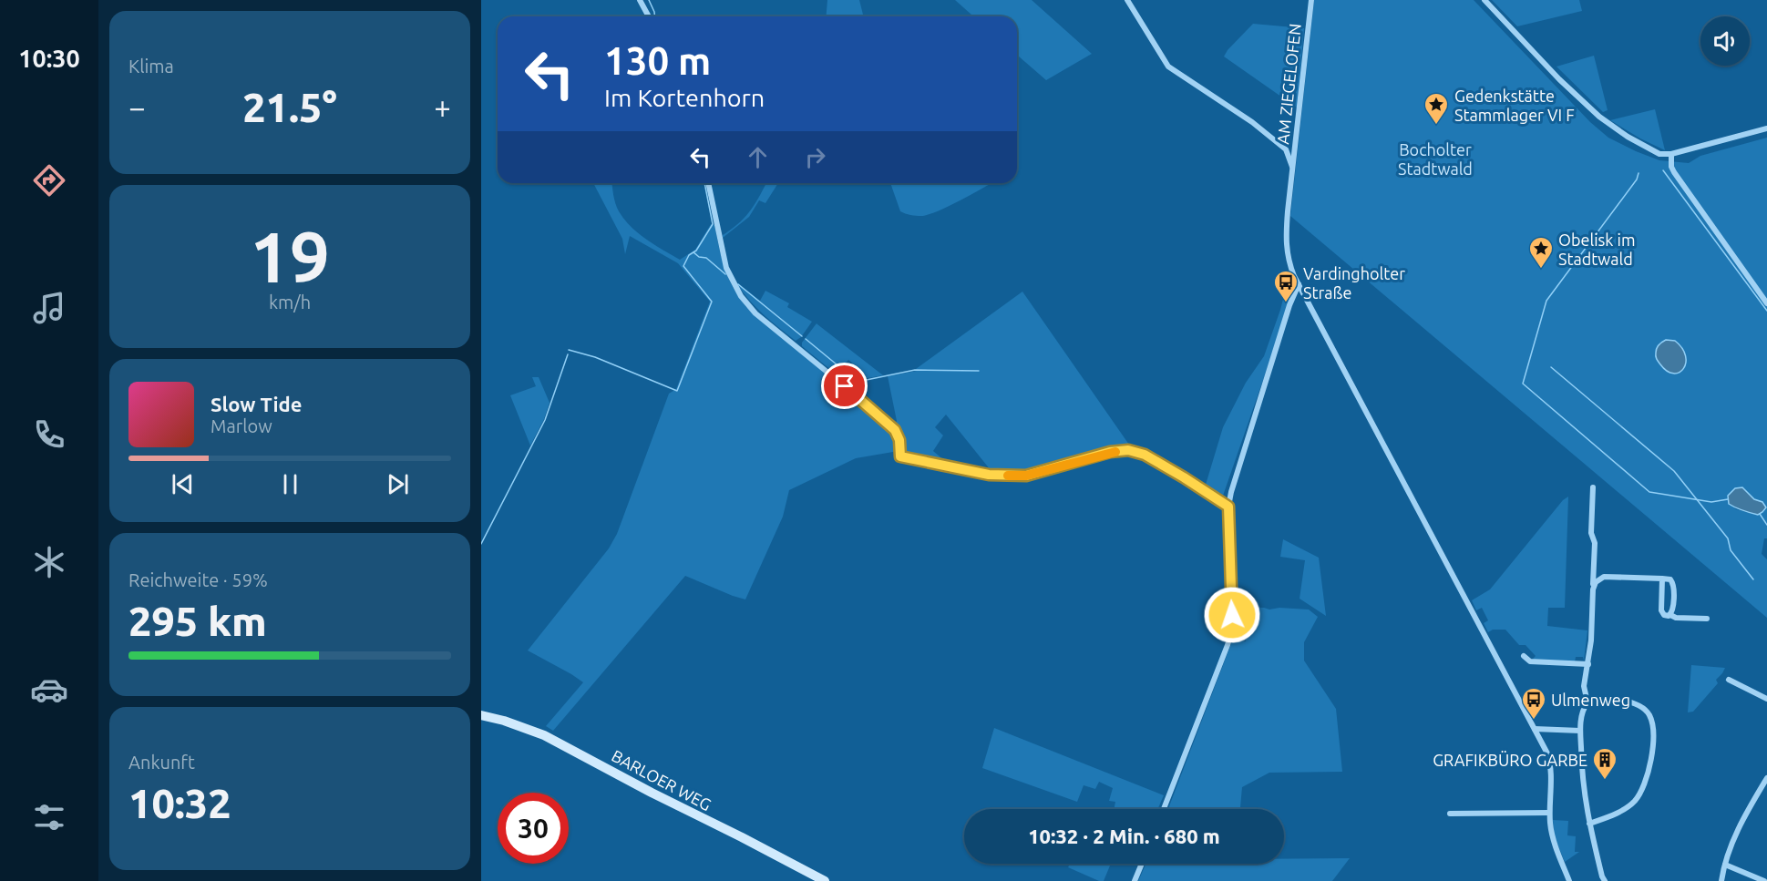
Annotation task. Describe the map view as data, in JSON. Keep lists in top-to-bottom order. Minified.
{"streets":{"street":["AM ZIEGELOFEN","BARLOER WEG"]},"parks":["Bocholter Stadtwald"],"places":{"place":["Gedenkstätte Stammlager VI F","Obelisk im Stadtwald"],"bus stop":["Vardingholter Straße","Ulmenweg"],"building":["GRAFIKBÜRO GARBE"]},"page":{"tabs":"10:30","tile":["Klima",["19","km/h"],["Reichweite · 59%","295 km"],["Ankunft","10:32"]],"turn":["130 m","Im Kortenhorn"],"heat":["−","21.5°","+"],"song":["Slow Tide","Marlow"],"limit":"30","trip":"10:32 · 2 Min. · 680 m"}}
